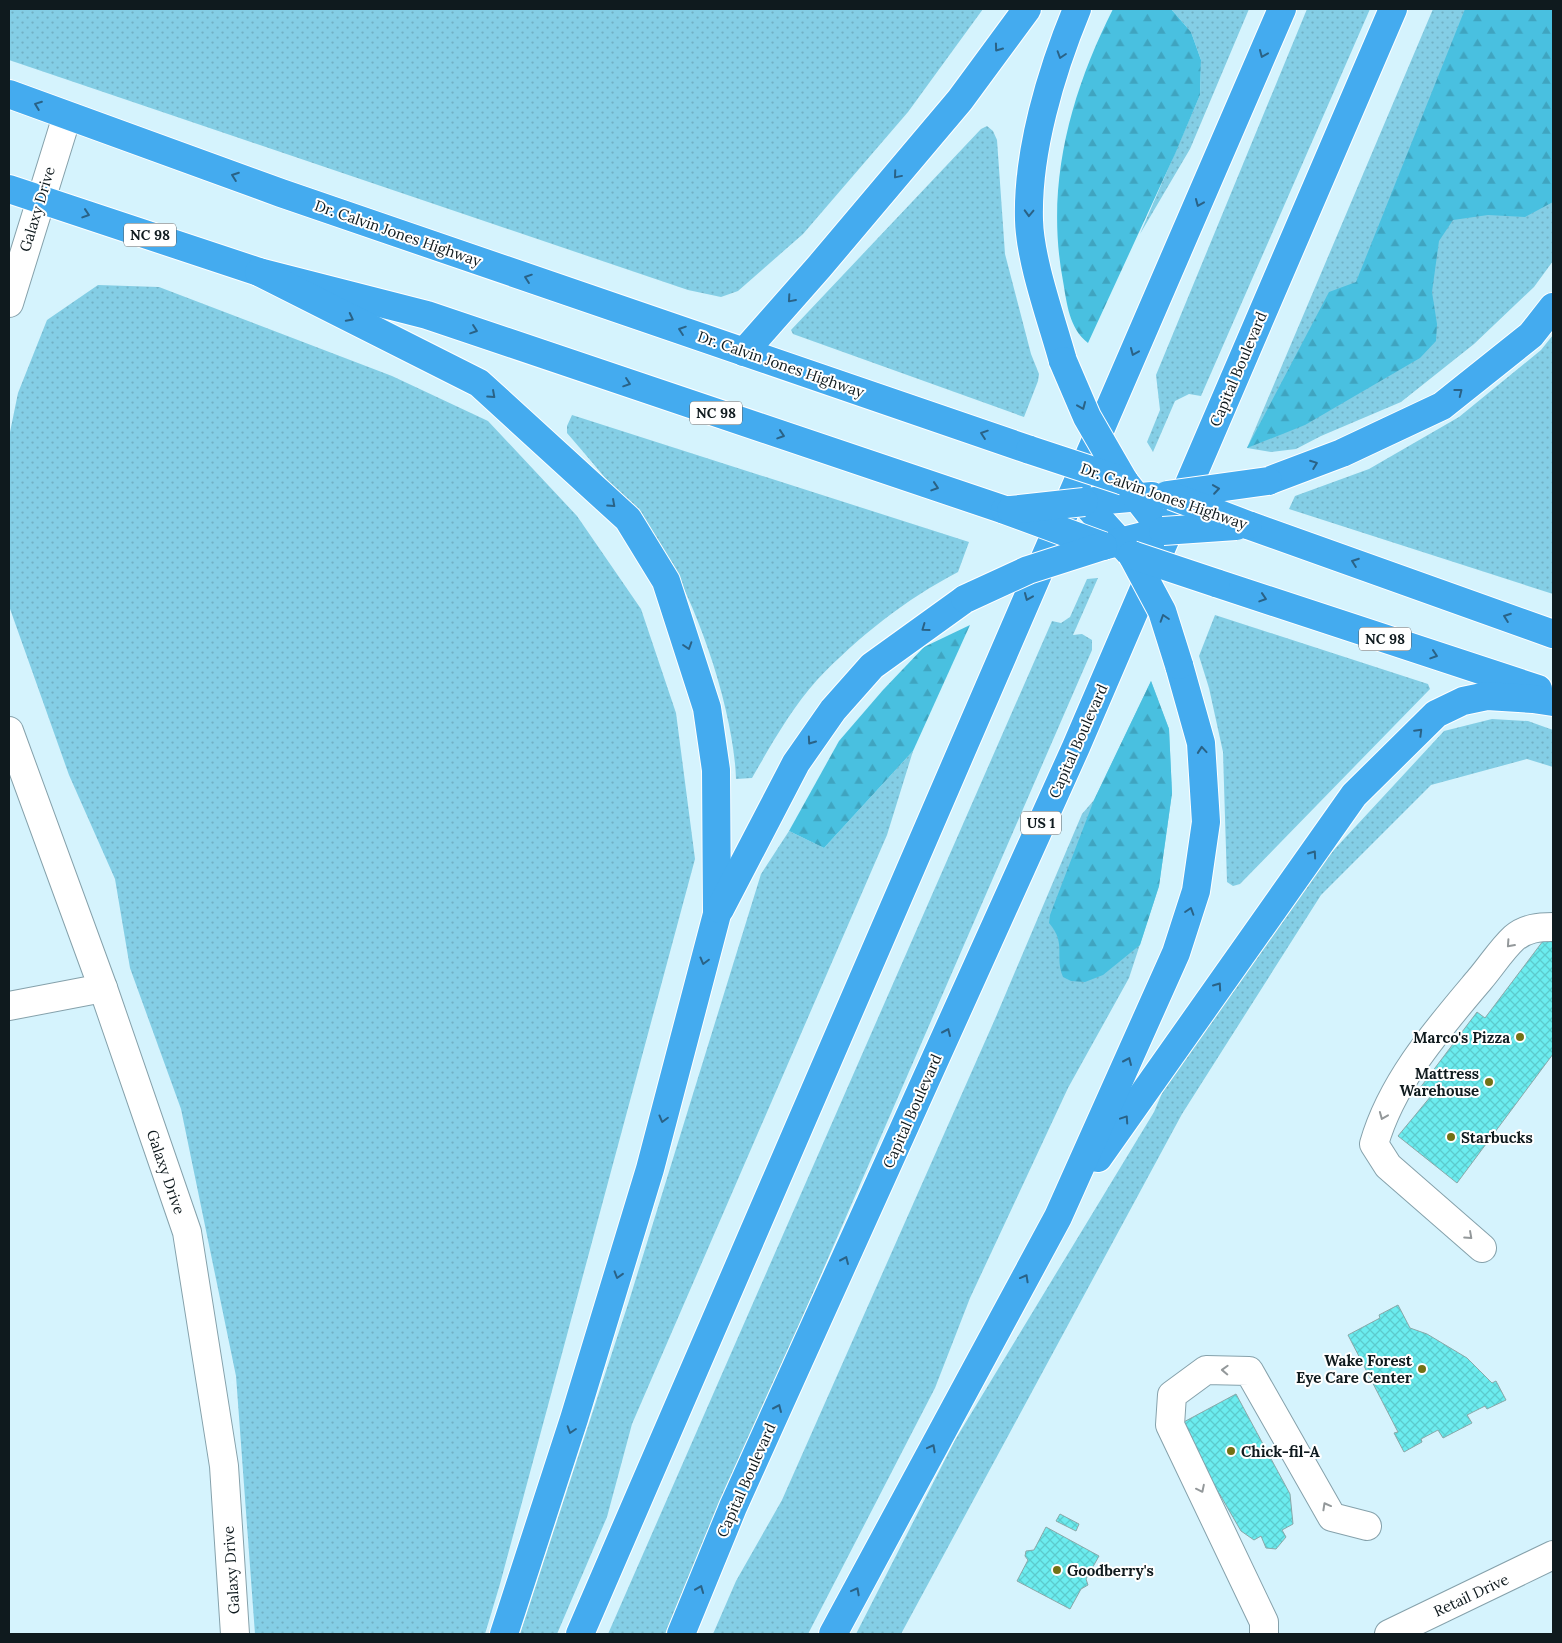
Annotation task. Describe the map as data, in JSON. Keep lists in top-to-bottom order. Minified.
{"streets":{"highway":["Dr. Calvin Jones Highway","NC 98","Capital Boulevard","US 1"],"street":["Galaxy Drive","Retail Drive"]},"crossings":[["Galaxy Drive","Dr. Calvin Jones Highway"],["Galaxy Drive","NC 98"]],"places":["Marco's Pizza","Mattress Warehouse","Starbucks","Wake Forest Eye Care Center","Chick-fil-A","Goodberry's"]}
